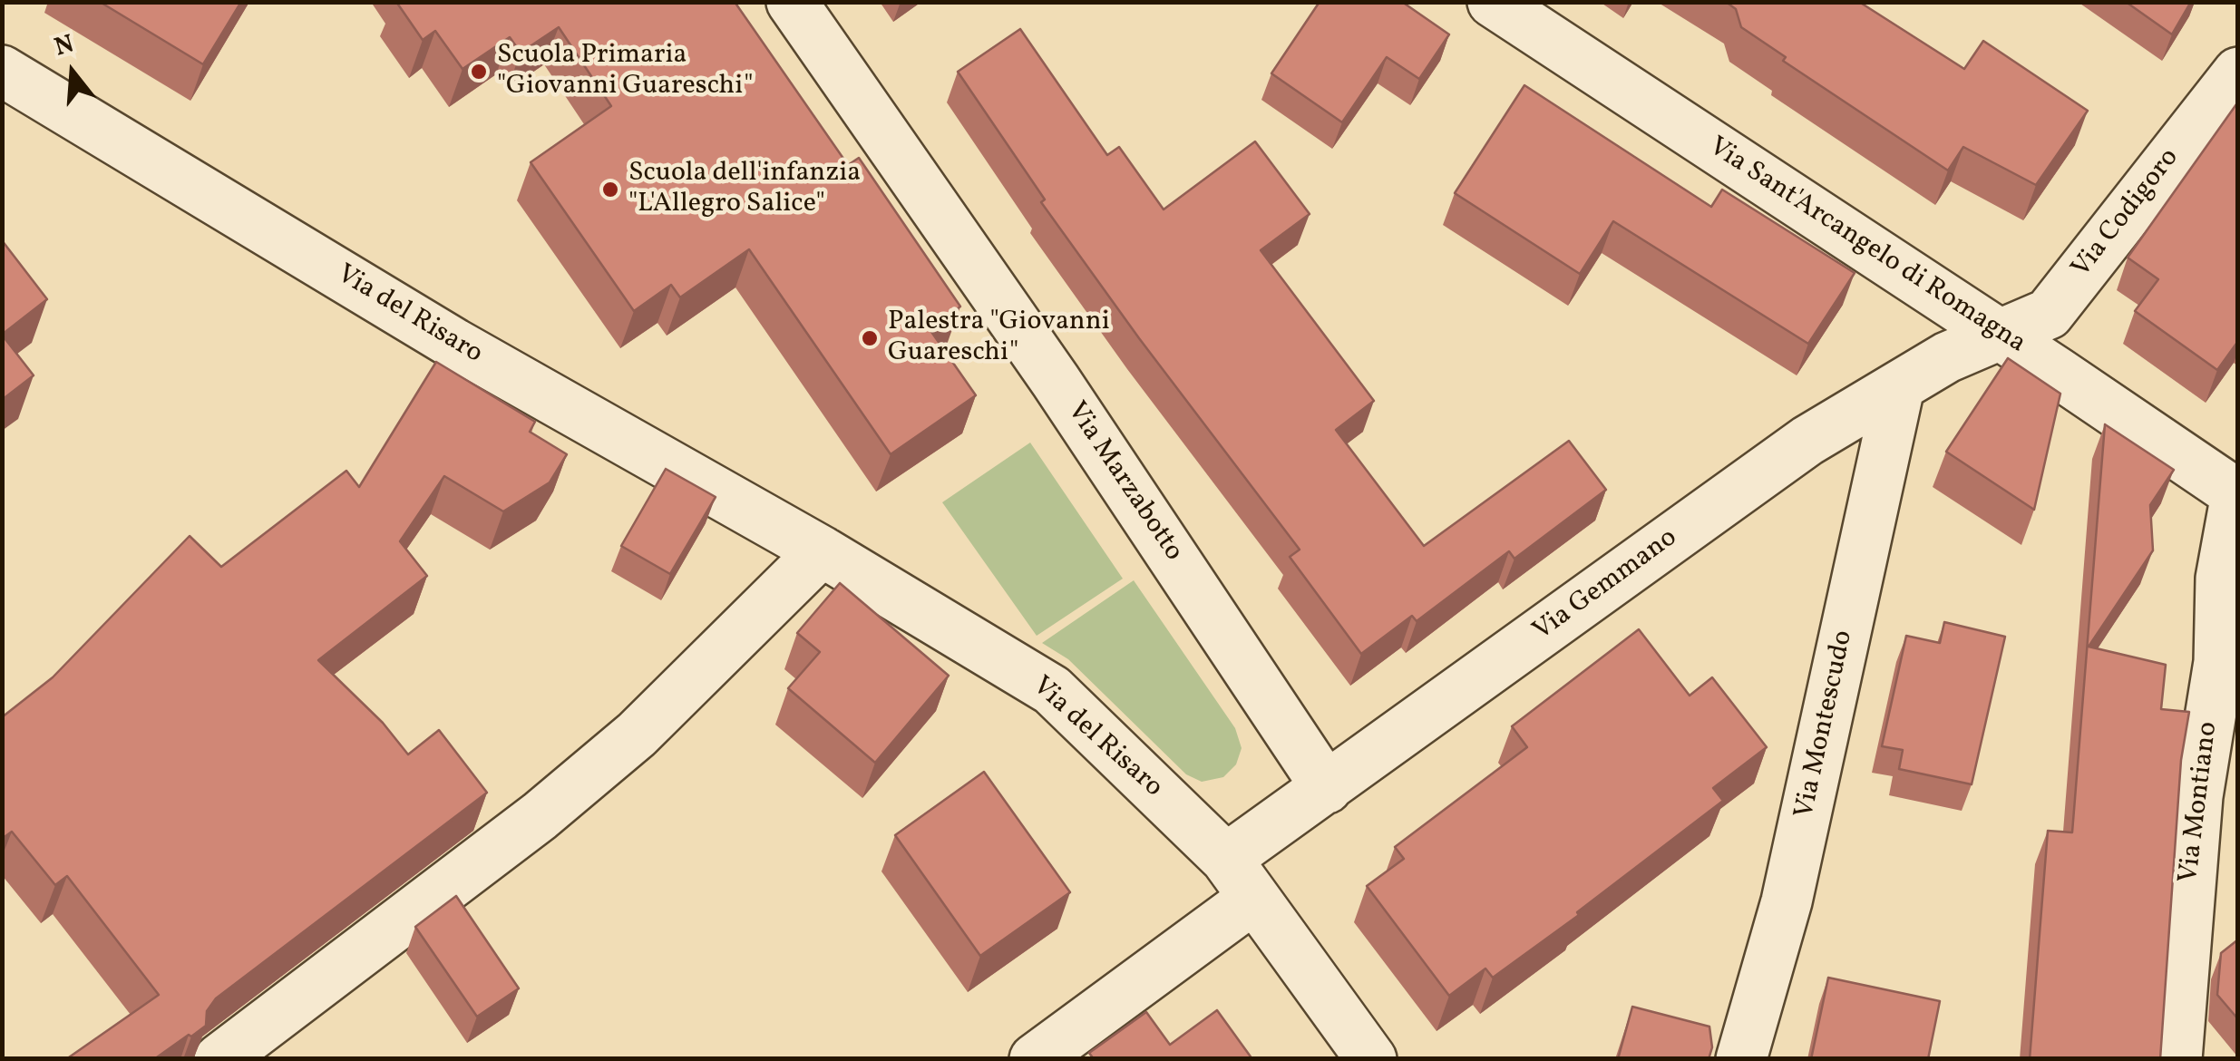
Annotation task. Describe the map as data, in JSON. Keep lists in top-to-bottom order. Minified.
{"streets":{"street":["Via Codigoro","Via Sant'Arcangelo di Romagna","Via del Risaro","Via Marzabotto","Via Gemmano","Via Montescudo","Via Montiano"]},"crossings":[["Via Codigoro","Via Sant'Arcangelo di Romagna"],["Via Codigoro","Via Gemmano"],["Via Sant'Arcangelo di Romagna","Via Gemmano"],["Via Sant'Arcangelo di Romagna","Via Montiano"],["Via del Risaro","Via Gemmano"],["Via Marzabotto","Via Gemmano"],["Via Gemmano","Via Montescudo"]],"places":["Scuola Primaria \"Giovanni Guareschi\"","Scuola dell'infanzia \"L'Allegro Salice\"","Palestra \"Giovanni Guareschi\""],"north":"top"}
